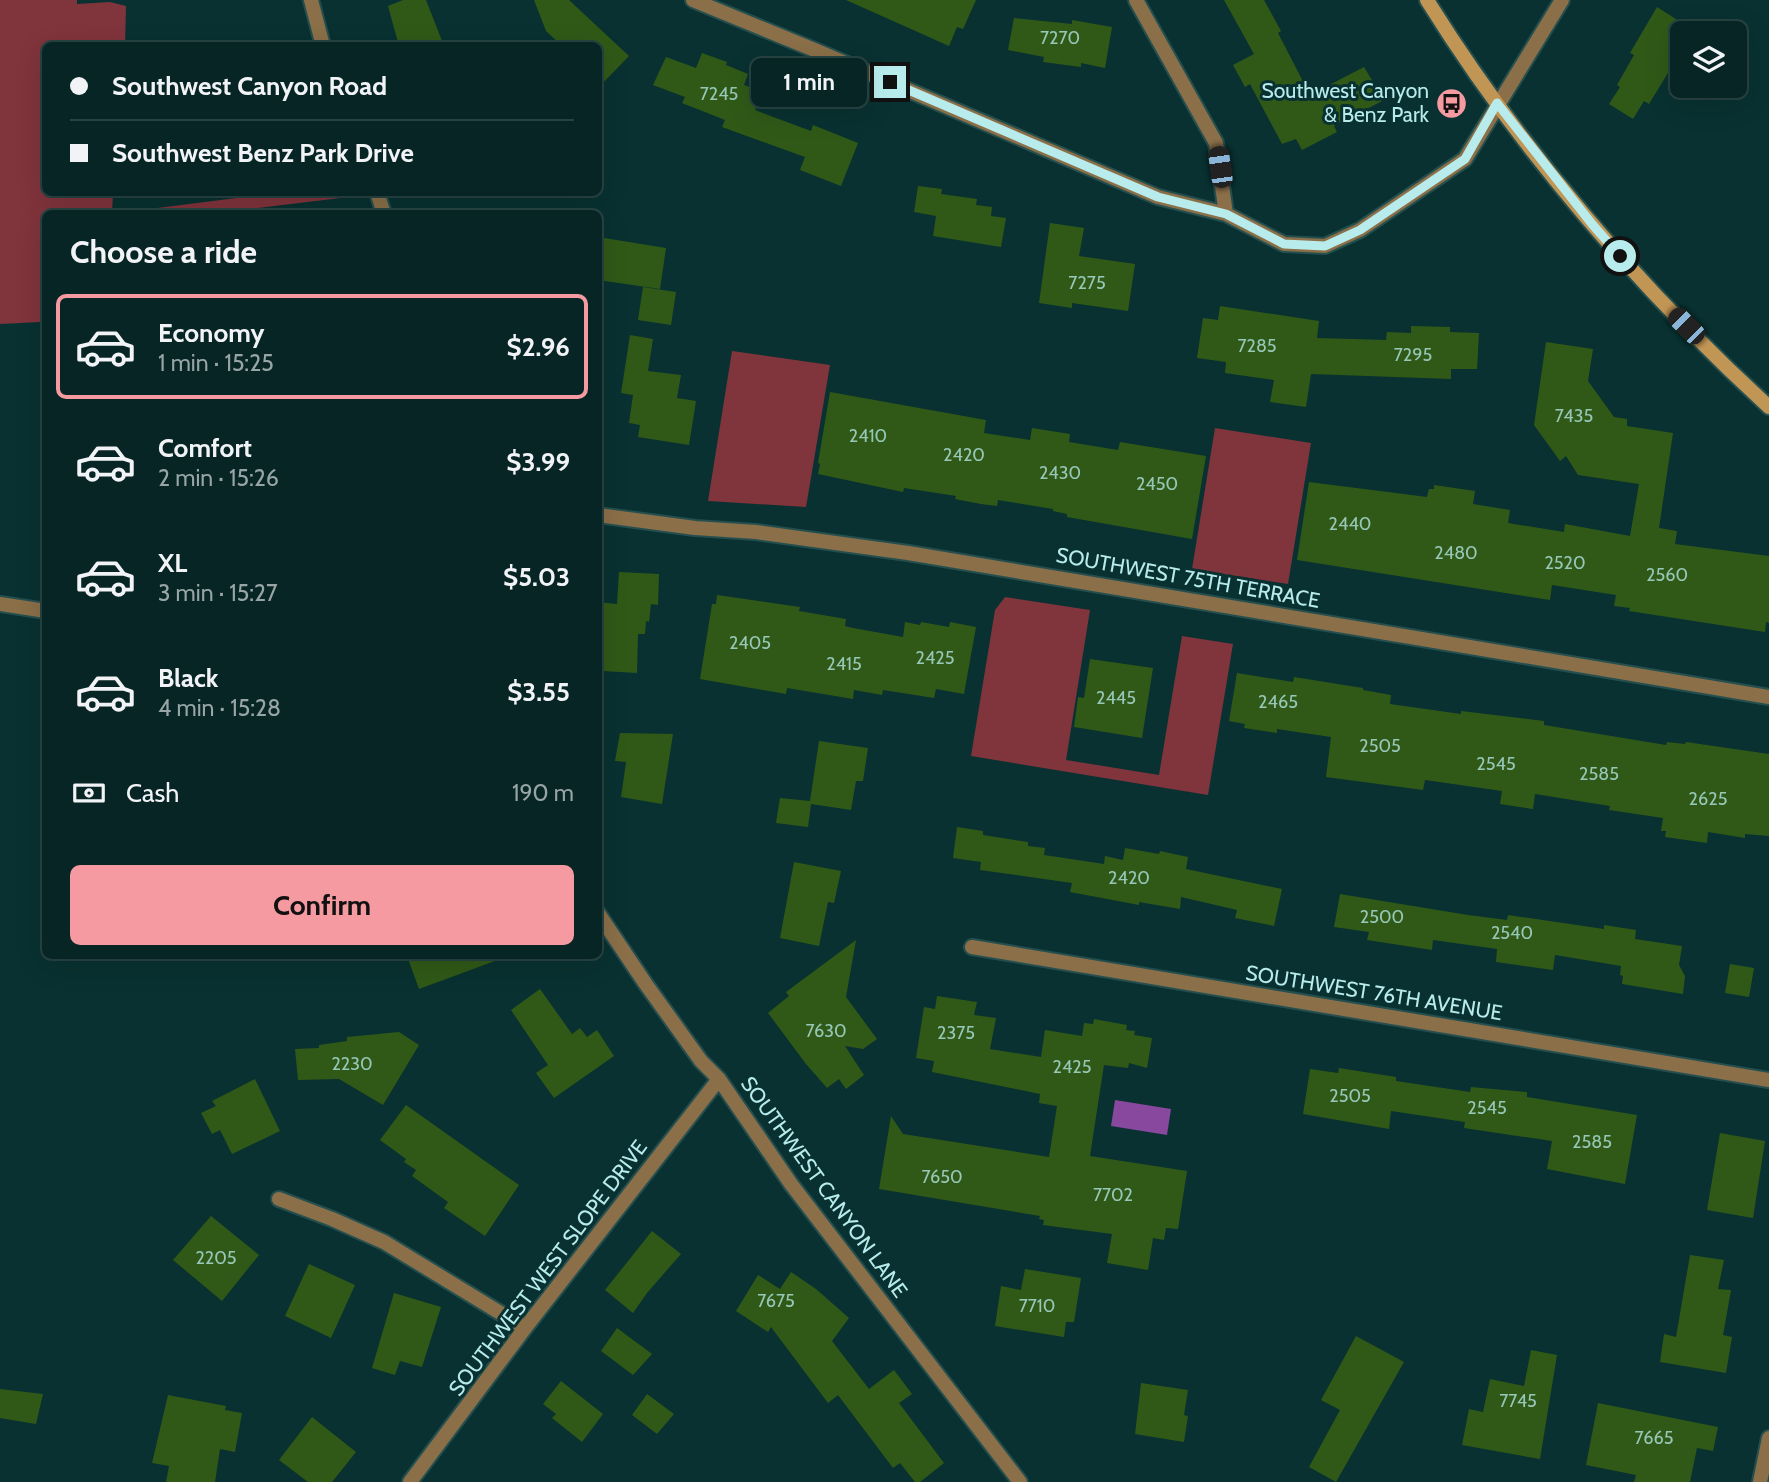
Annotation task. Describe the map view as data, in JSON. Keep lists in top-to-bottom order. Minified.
{"streets":{"street":["SOUTHWEST 75TH TERRACE","SOUTHWEST 76TH AVENUE","SOUTHWEST CANYON LANE","SOUTHWEST WEST SLOPE DRIVE"]},"crossings":[["SOUTHWEST CANYON LANE","SOUTHWEST WEST SLOPE DRIVE"]],"places":{"bus stop":["Southwest Canyon & Benz Park"]},"house_numbers":["7270","7245","7275","7285","7295","7435","2410","2420","2430","2450","2440","2480","2520","2560","2405","2425","2415","2445","2465","2505","2545","2585","2625","2420","2500","2540","7630","2375","2230","2425","2505","2545","2585","7650","7702","2205","7675","7710","7745","7665"],"page":{"banner":["Southwest Canyon Road","Southwest Benz Park Drive"],"bubble":"1 min","heading":"Choose a ride","list":[{"name":"Economy","note":"1 min · 15:25","value":"$2.96"},{"name":"Comfort","note":"2 min · 15:26","value":"$3.99"},{"name":"XL","note":"3 min · 15:27","value":"$5.03"},{"name":"Black","note":"4 min · 15:28","value":"$3.55"}],"pay":["Cash","190 m"],"buttons":"Confirm"}}
